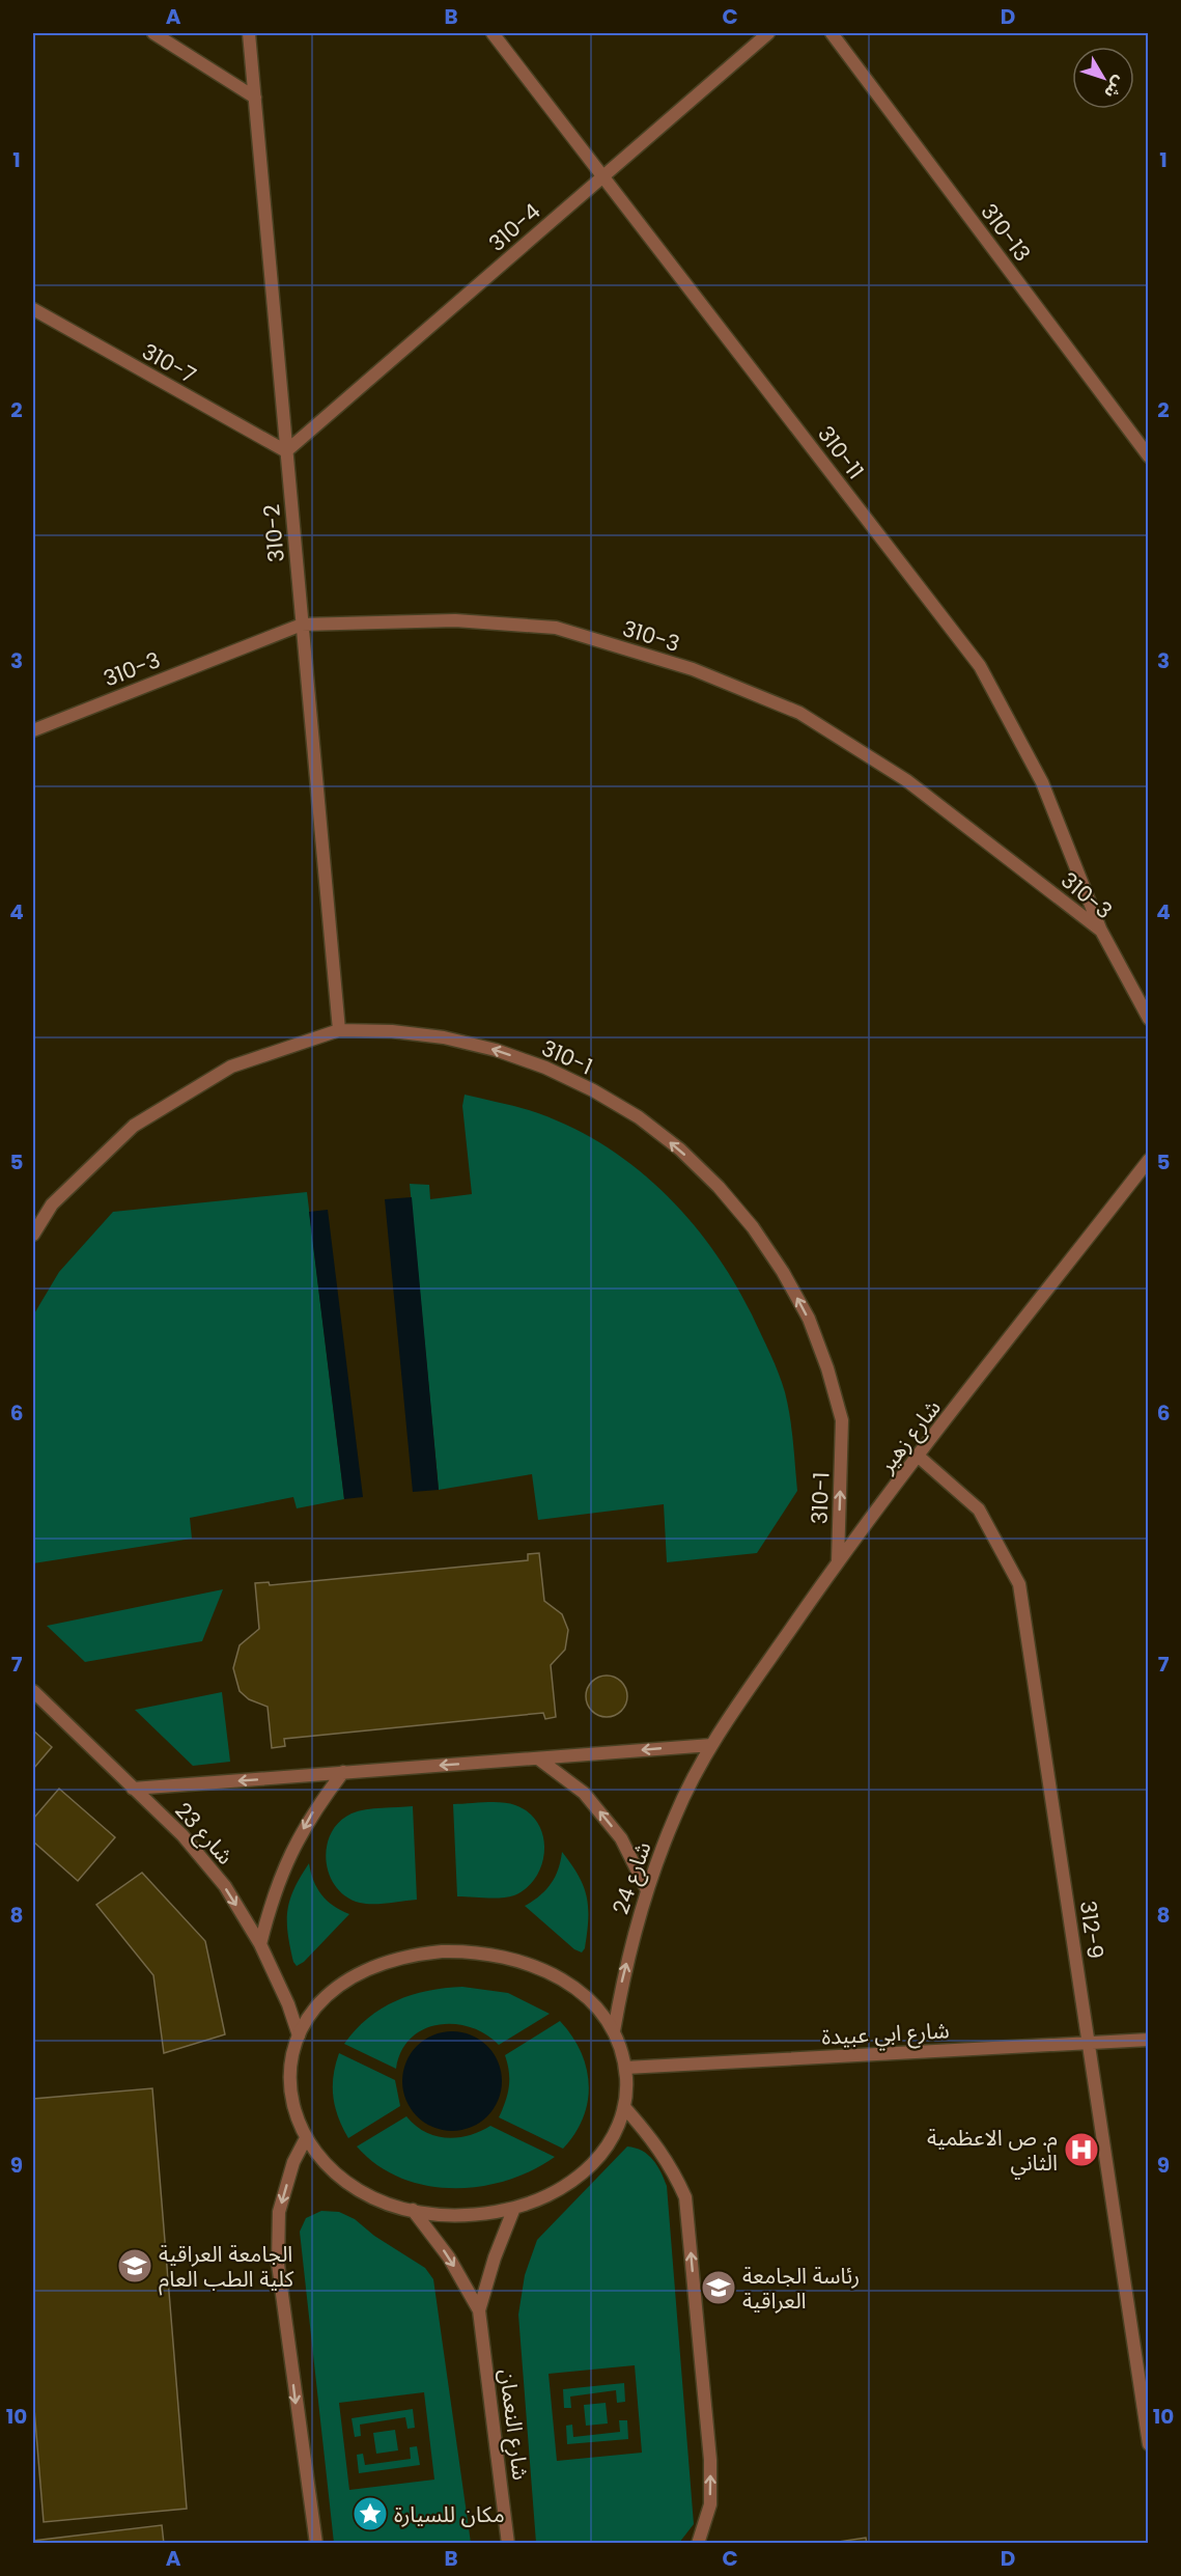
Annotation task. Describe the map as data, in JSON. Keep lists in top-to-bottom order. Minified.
{"streets":{"street":["310-4","310-13","310-7","310-11","310-2","310-3","310-1","شارع زهير","شارع 23","شارع 24","312-9","شارع ابي عبيدة","شارع النعمان"]},"crossings":[["310-4","310-7"],["310-4","310-11"],["310-4","310-2"],["310-7","310-2"],["310-11","310-3"],["310-2","310-3"],["310-2","310-1"],["310-1","شارع زهير"],["شارع زهير","شارع 24"],["شارع زهير","312-9"],["312-9","شارع ابي عبيدة"]],"one_way":["310-1","شارع 23","شارع 24"],"places":{"hospital":["م. ص الاعظمية الثاني"],"school or university":["الجامعة العراقية كلية الطب العام","رئاسة الجامعة العراقية"],"place":["مكان للسيارة"]},"north":"bottom right","grid":{"columns":["A","B","C","D"],"rows":["1","2","3","4","5","6","7","8","9","10"]}}
